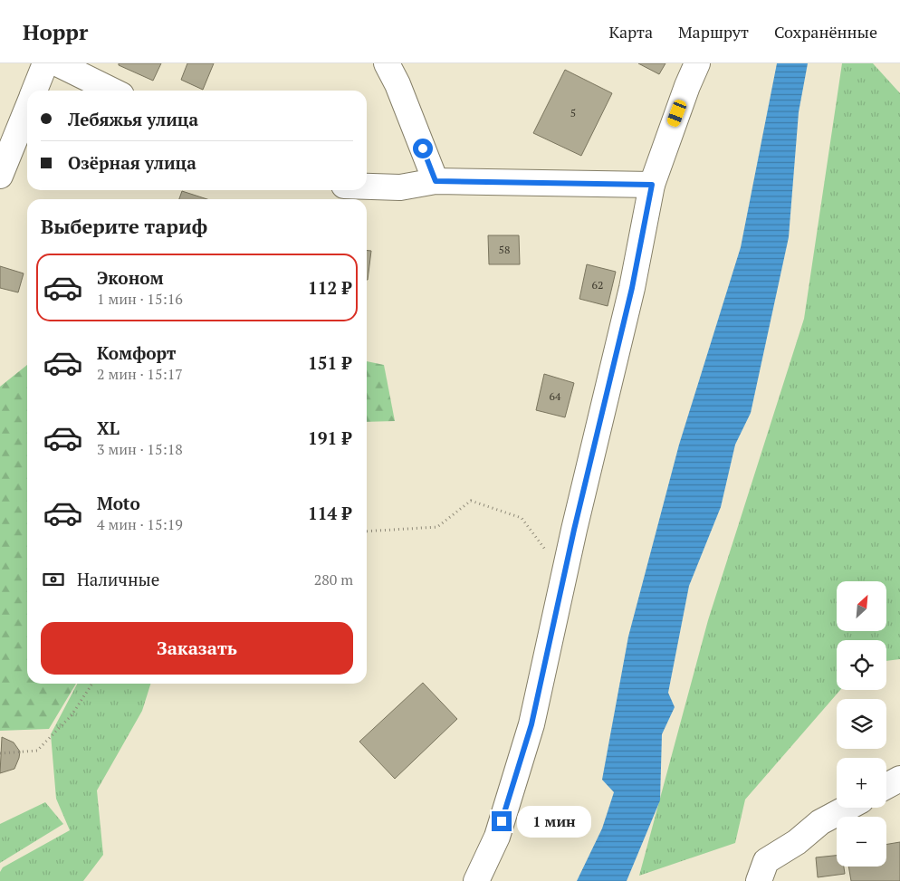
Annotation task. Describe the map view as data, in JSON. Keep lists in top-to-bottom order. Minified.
{"house_numbers":["5","58","62","64"],"north":"top right","page":{"header":"Hoppr","nav":["Карта","Маршрут","Сохранённые"],"banner":["Лебяжья улица","Озёрная улица"],"heading":"Выберите тариф","list":[{"name":"Эконом","note":"1 мин · 15:16","value":"112 ₽"},{"name":"Комфорт","note":"2 мин · 15:17","value":"151 ₽"},{"name":"XL","note":"3 мин · 15:18","value":"191 ₽"},{"name":"Moto","note":"4 мин · 15:19","value":"114 ₽"}],"pay":["Наличные","280 m"],"map_buttons":["+","−"],"buttons":"Заказать","bubble":"1 мин"}}
